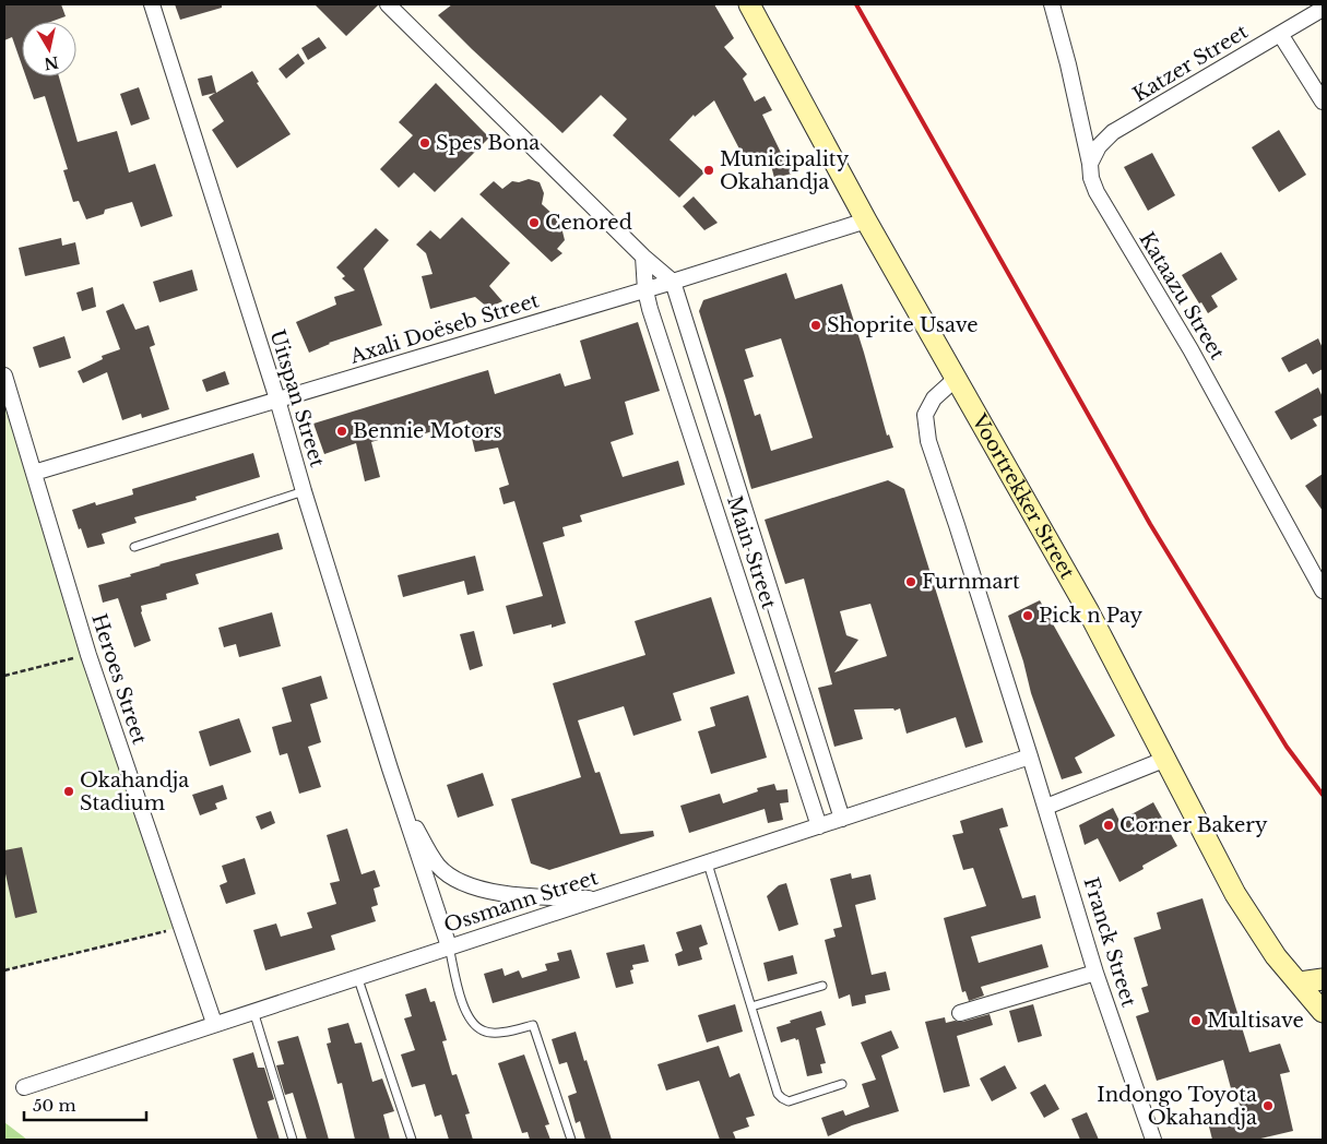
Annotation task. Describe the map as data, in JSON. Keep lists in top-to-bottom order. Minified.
{"streets":{"main road":["Voortrekker Street"],"street":["Katzer Street","Kataazu Street","Axali Doëseb Street","Uitspan Street","Main Street","Heroes Street","Ossmann Street","Franck Street"]},"crossings":[["Katzer Street","Kataazu Street"],["Axali Doëseb Street","Uitspan Street"],["Axali Doëseb Street","Voortrekker Street"],["Axali Doëseb Street","Main Street"],["Axali Doëseb Street","Heroes Street"],["Uitspan Street","Ossmann Street"],["Voortrekker Street","Franck Street"],["Main Street","Ossmann Street"],["Heroes Street","Ossmann Street"],["Ossmann Street","Franck Street"]],"places":["Spes Bona","Municipality Okahandja","Cenored","Shoprite Usave","Bennie Motors","Furnmart","Pick n Pay","Okahandja Stadium","Corner Bakery","Multisave","Indongo Toyota Okahandja"],"scale_bar":"50 m","north":"bottom"}
